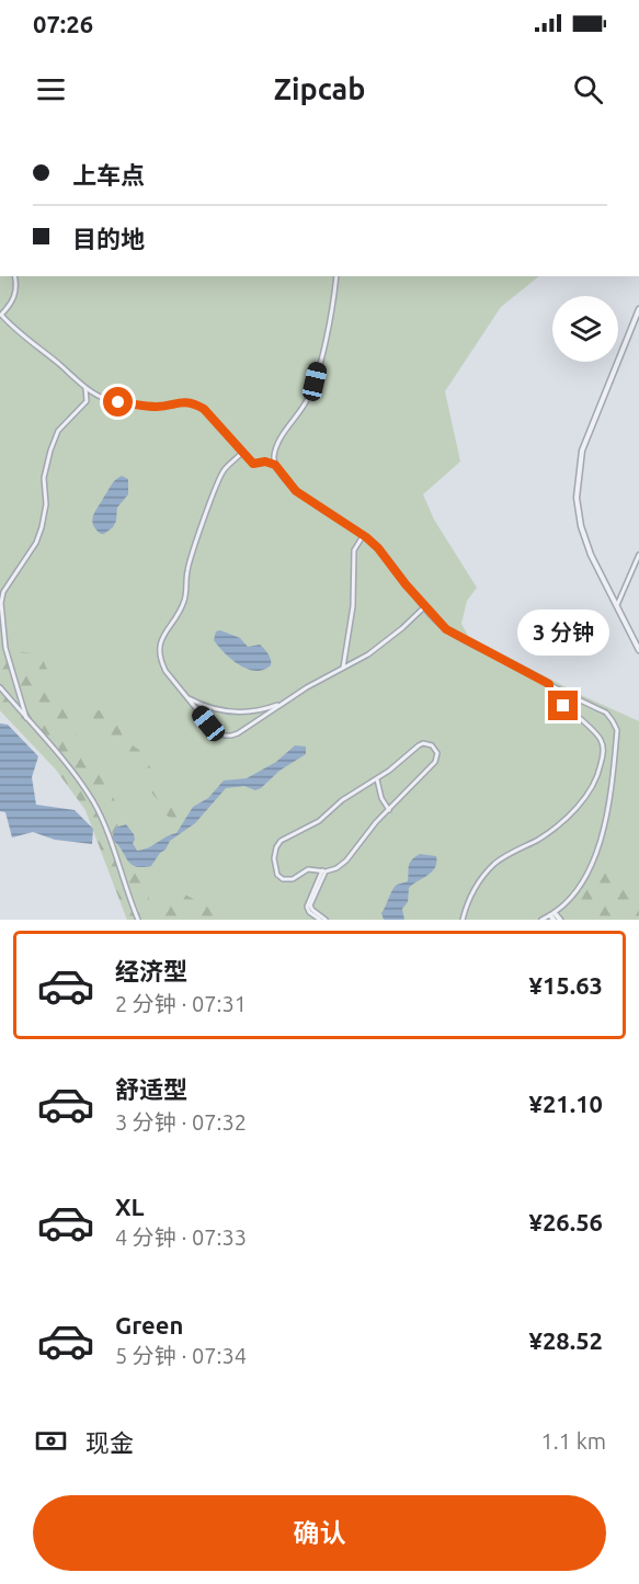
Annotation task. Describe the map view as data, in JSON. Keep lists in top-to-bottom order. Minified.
{"page":{"status":"07:26","header":"Zipcab","banner":["上车点","目的地"],"bubble":"3 分钟","list":[{"name":"经济型","note":"2 分钟 · 07:31","value":"¥15.63"},{"name":"舒适型","note":"3 分钟 · 07:32","value":"¥21.10"},{"name":"XL","note":"4 分钟 · 07:33","value":"¥26.56"},{"name":"Green","note":"5 分钟 · 07:34","value":"¥28.52"}],"pay":["现金","1.1 km"],"buttons":"确认"}}
